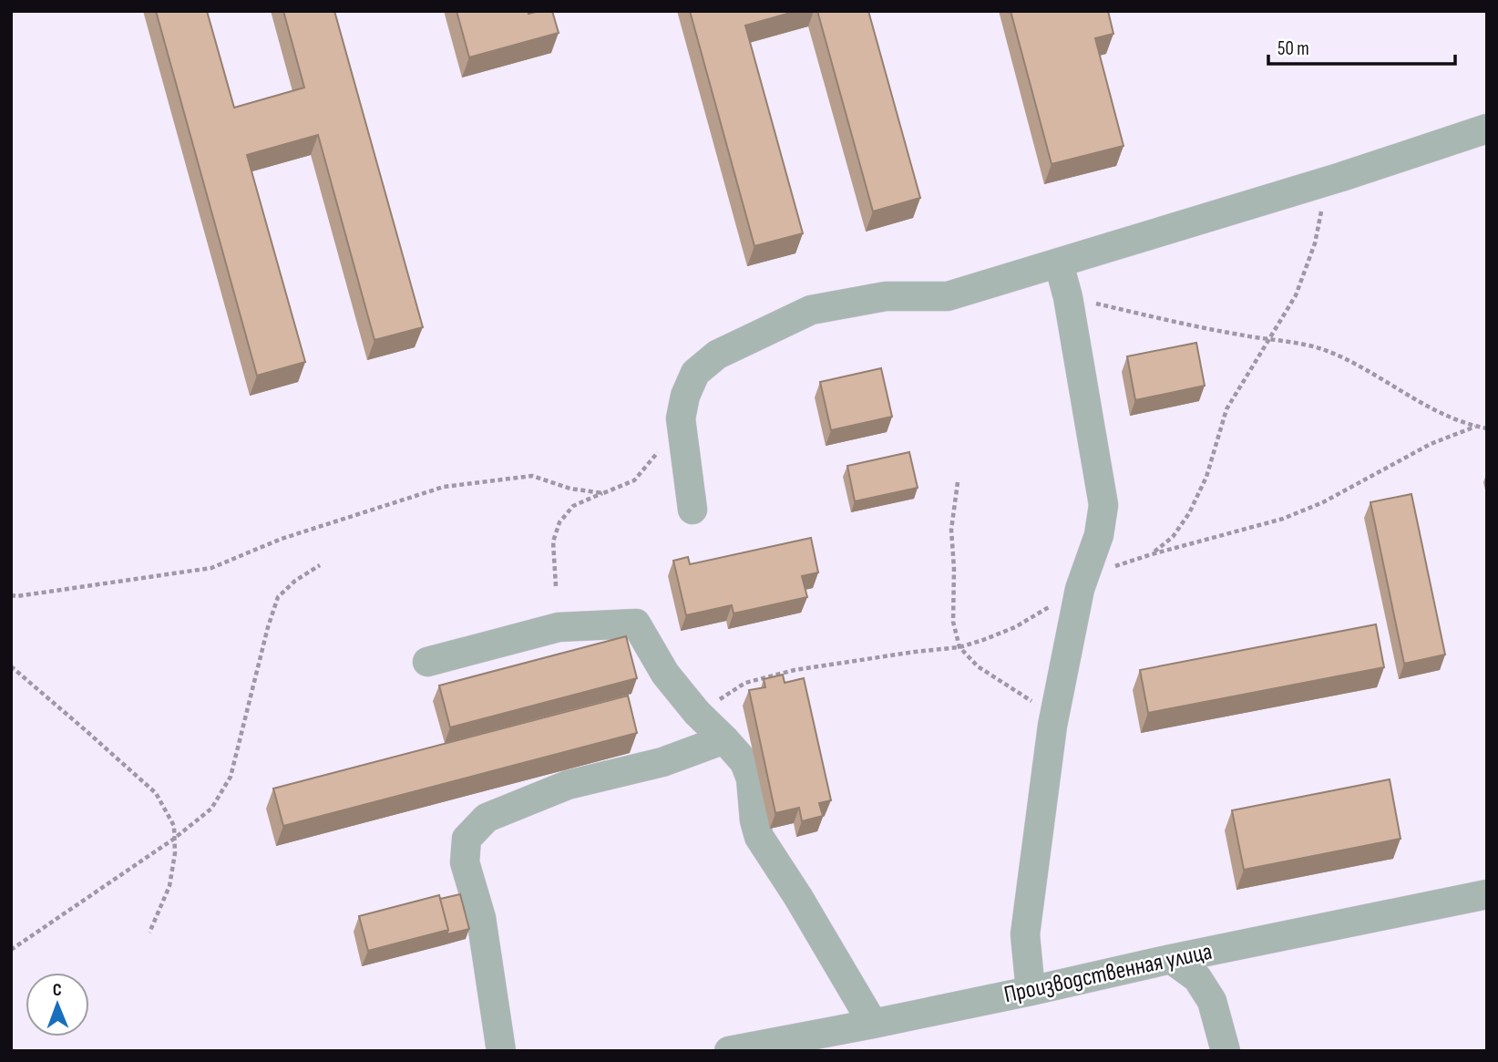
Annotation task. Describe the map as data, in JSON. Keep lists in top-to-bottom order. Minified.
{"streets":{"street":["Производственная улица"]},"scale_bar":"50 m","north":"top"}
